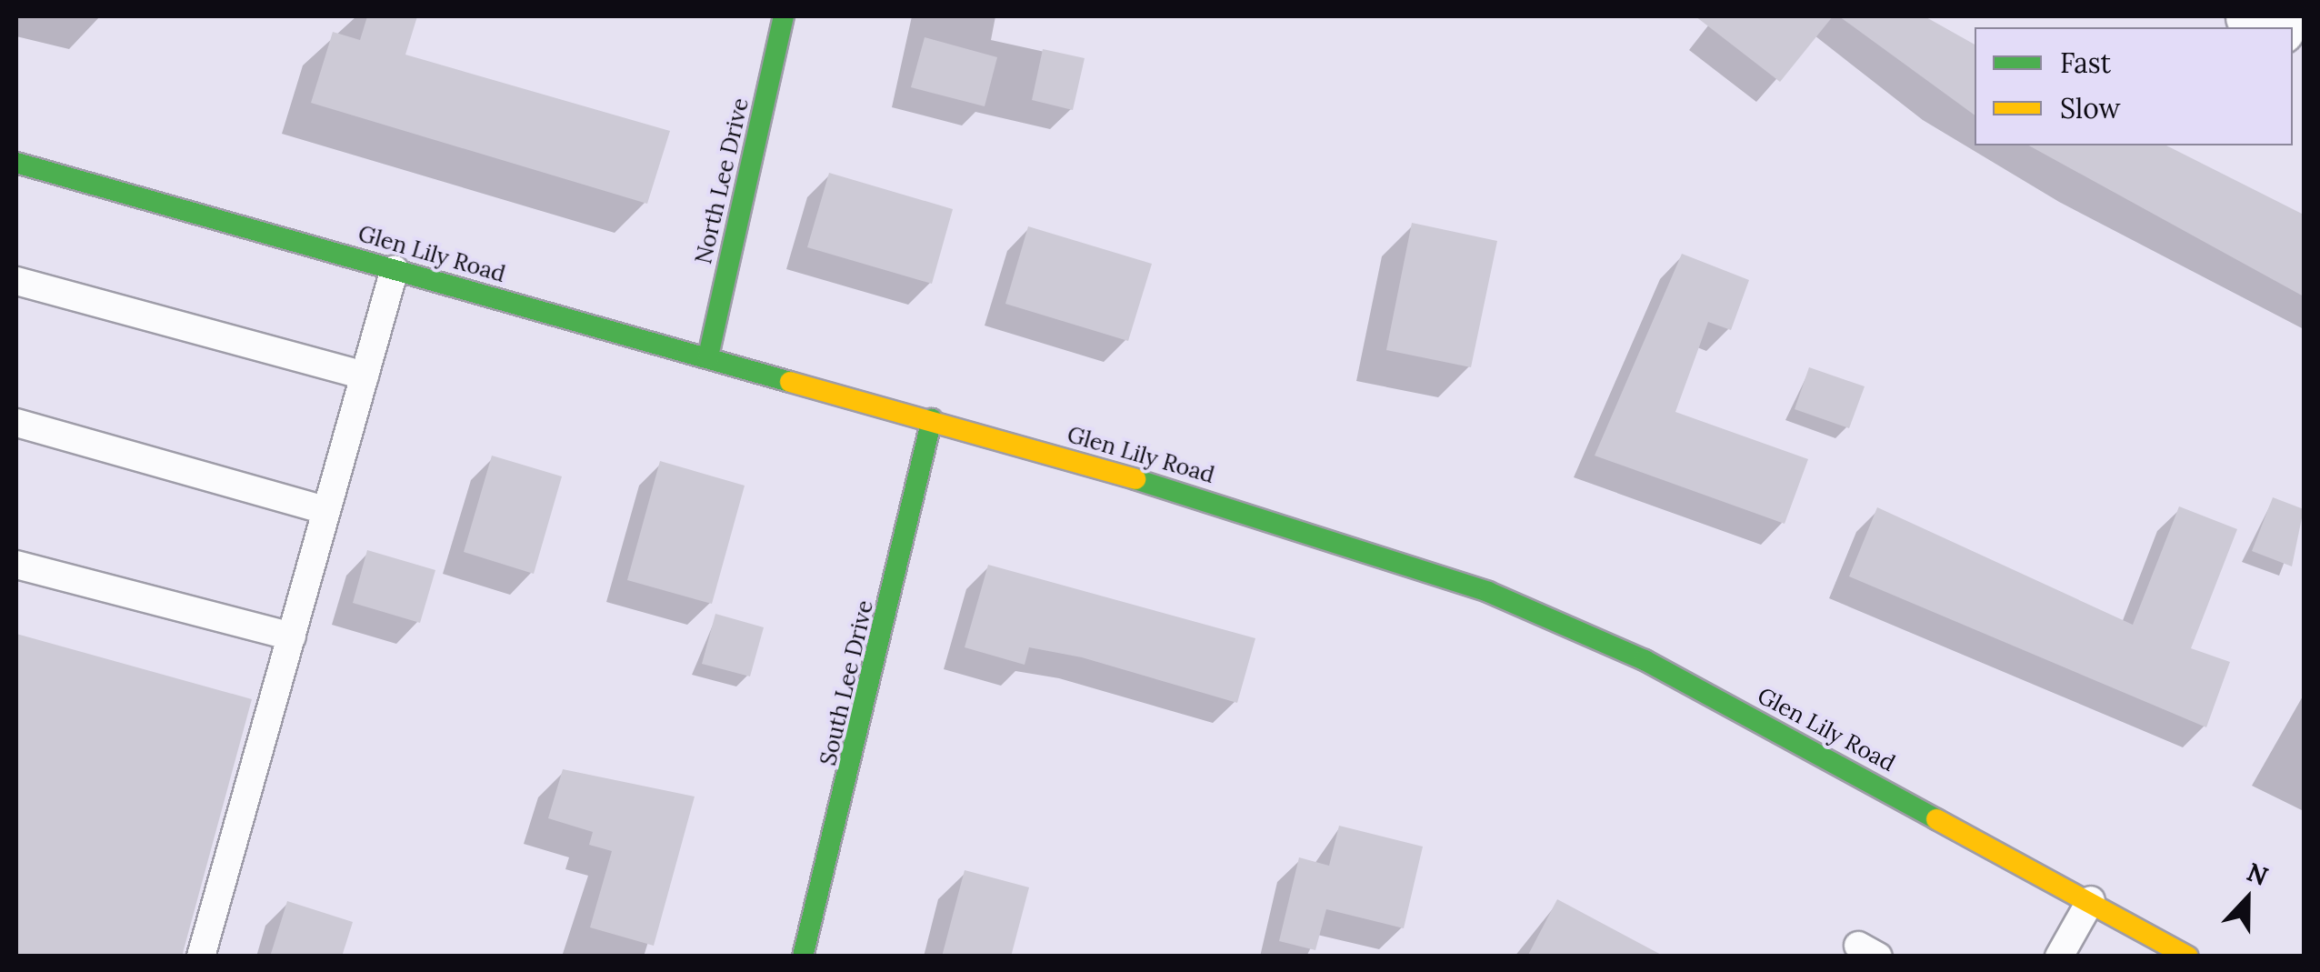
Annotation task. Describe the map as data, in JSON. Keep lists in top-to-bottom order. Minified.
{"streets":{"street":["North Lee Drive","Glen Lily Road","South Lee Drive"]},"crossings":[["North Lee Drive","Glen Lily Road"],["Glen Lily Road","South Lee Drive"]],"legend":["Fast","Slow"],"north":"top"}
